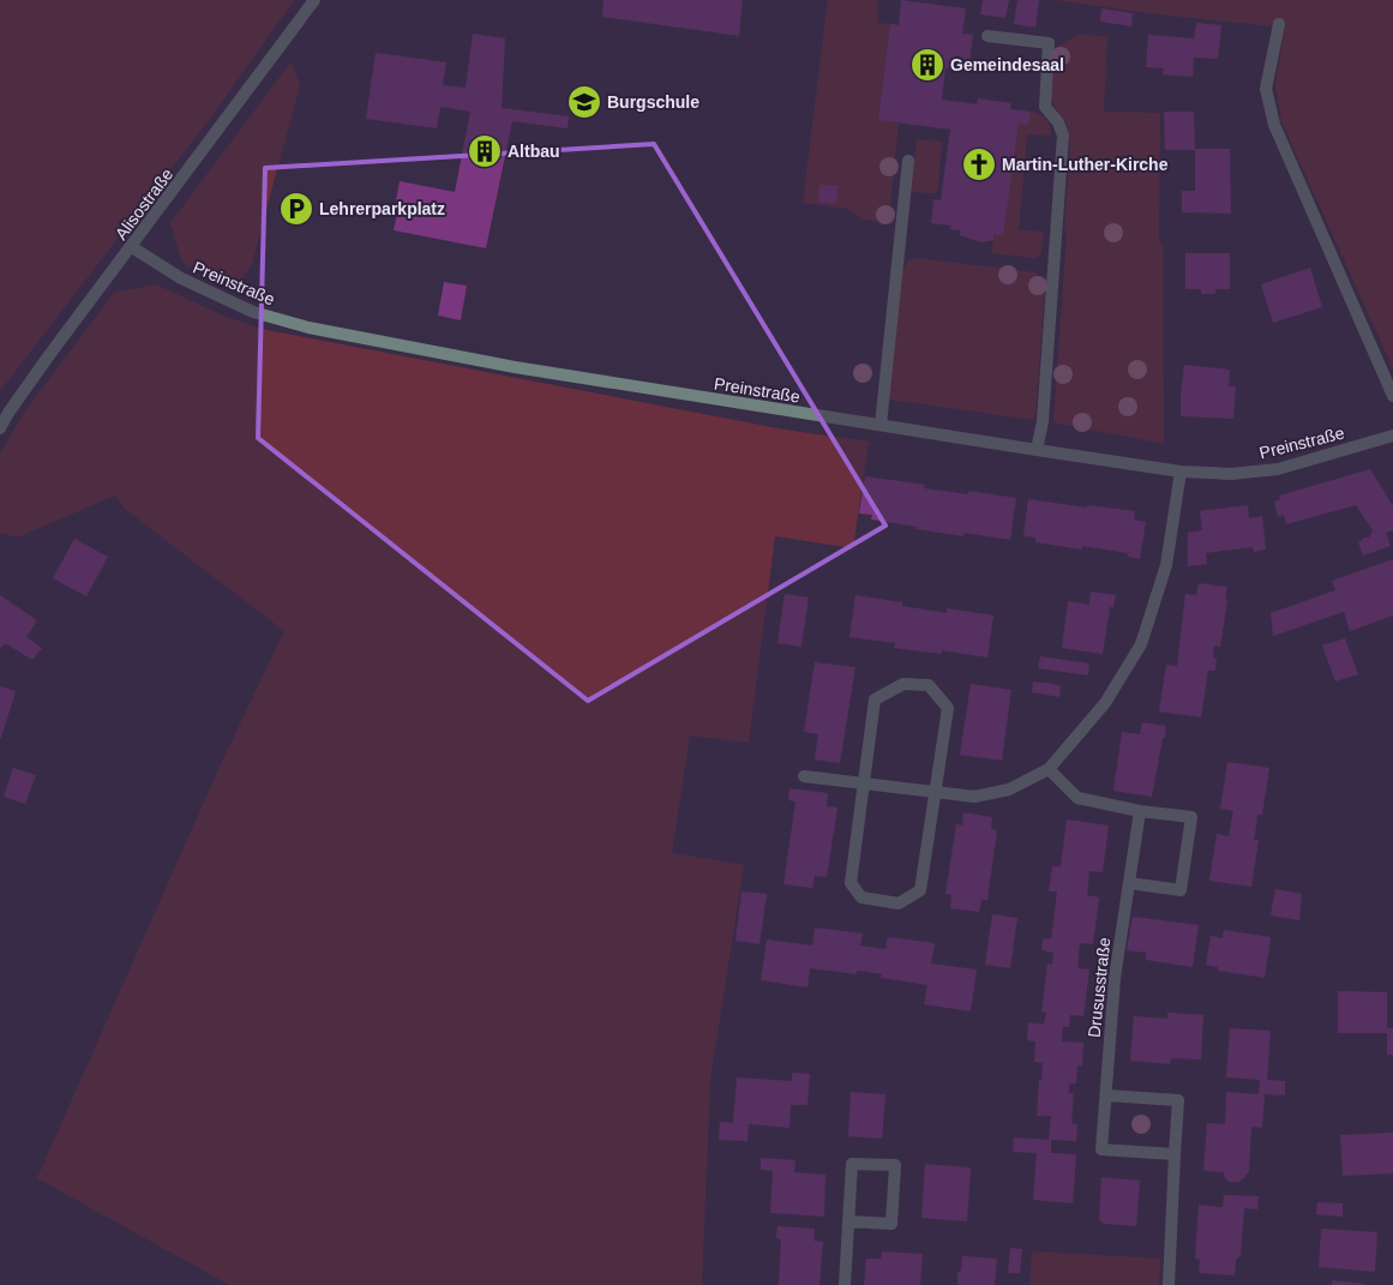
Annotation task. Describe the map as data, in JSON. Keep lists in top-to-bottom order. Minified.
{"streets":{"street":["Alisostraße","Preinstraße","Drususstraße"]},"crossings":[["Alisostraße","Preinstraße"]],"places":{"building":["Gemeindesaal","Altbau"],"school or university":["Burgschule"],"church":["Martin-Luther-Kirche"],"parking":["Lehrerparkplatz"]}}
